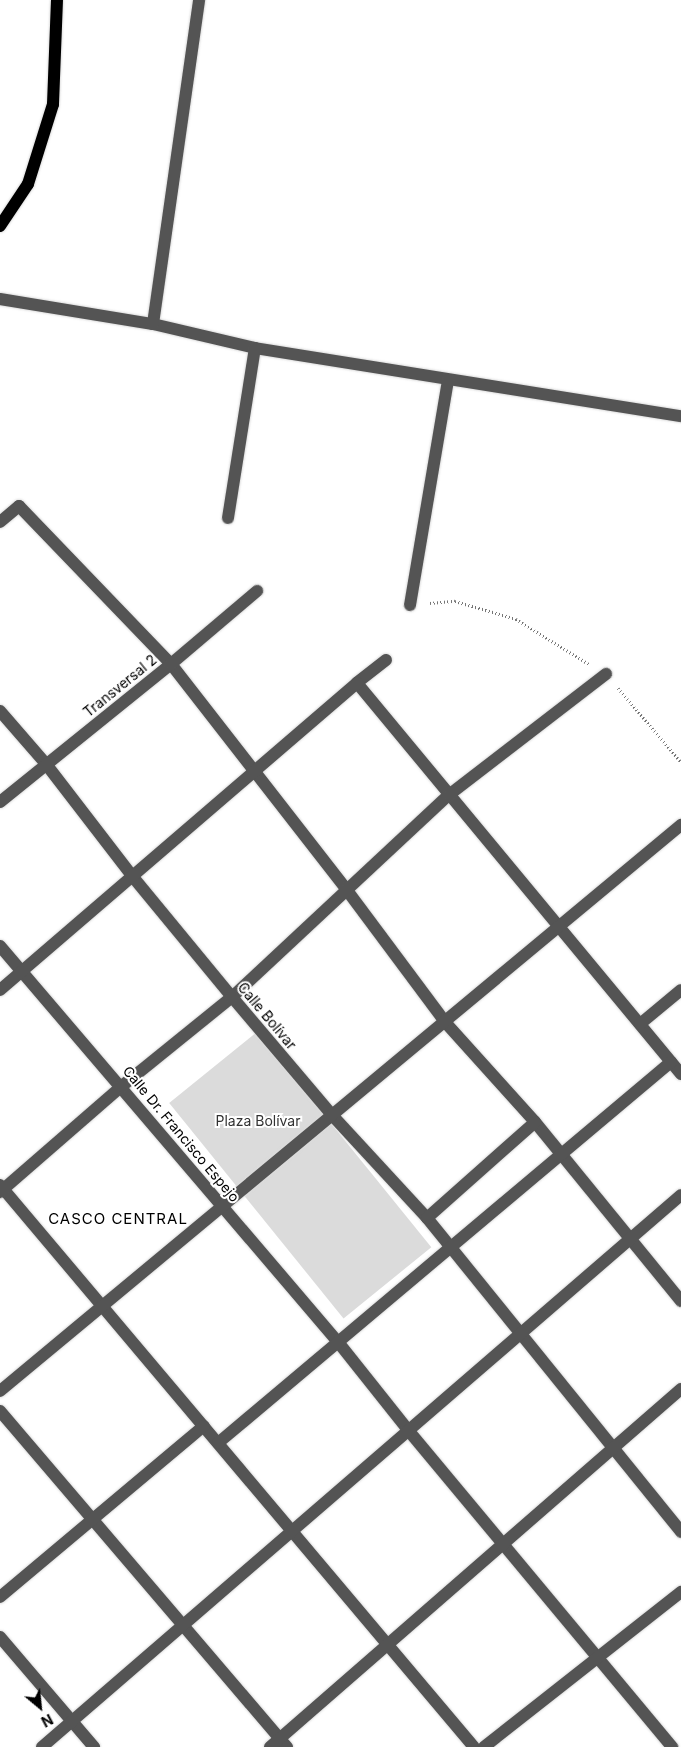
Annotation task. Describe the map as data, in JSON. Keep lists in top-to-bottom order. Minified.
{"streets":{"street":["Transversal 2","Calle Bolívar","Calle Dr. Francisco Espejo"]},"crossings":[["Transversal 2","Calle Bolívar"]],"districts":["CASCO CENTRAL"],"parks":["Plaza Bolívar"],"north":"bottom right"}
